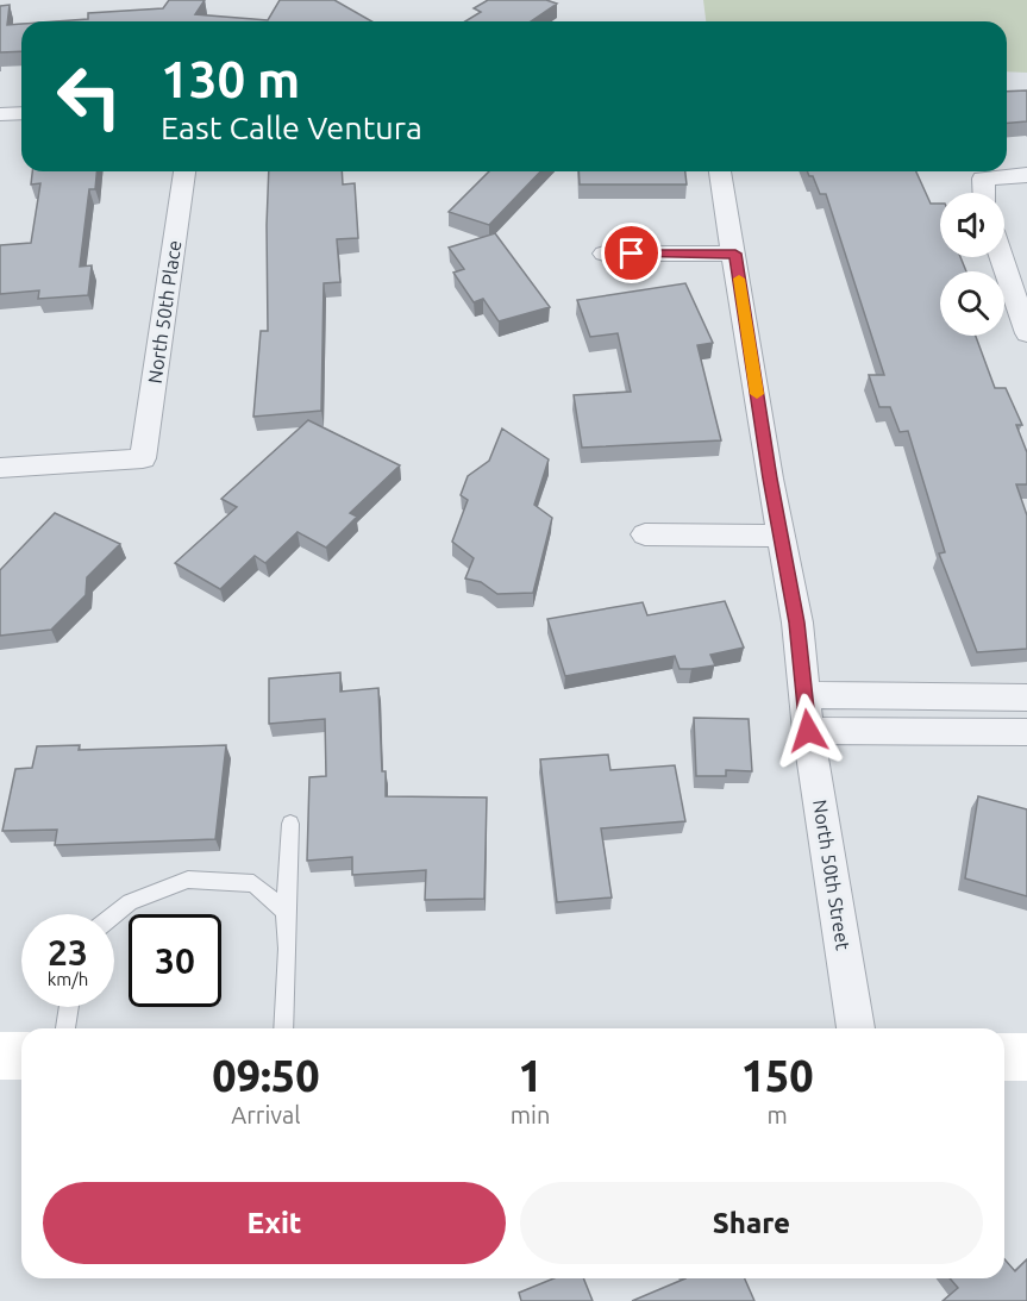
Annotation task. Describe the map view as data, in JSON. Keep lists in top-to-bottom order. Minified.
{"streets":{"street":["North 50th Place","North 50th Street"]},"page":{"turn":["130 m","East Calle Ventura"],"speed":"23 km/h","limit":"30","eta":["09:50","Arrival","1","min","150","m"],"buttons":["Exit","Share"]}}
